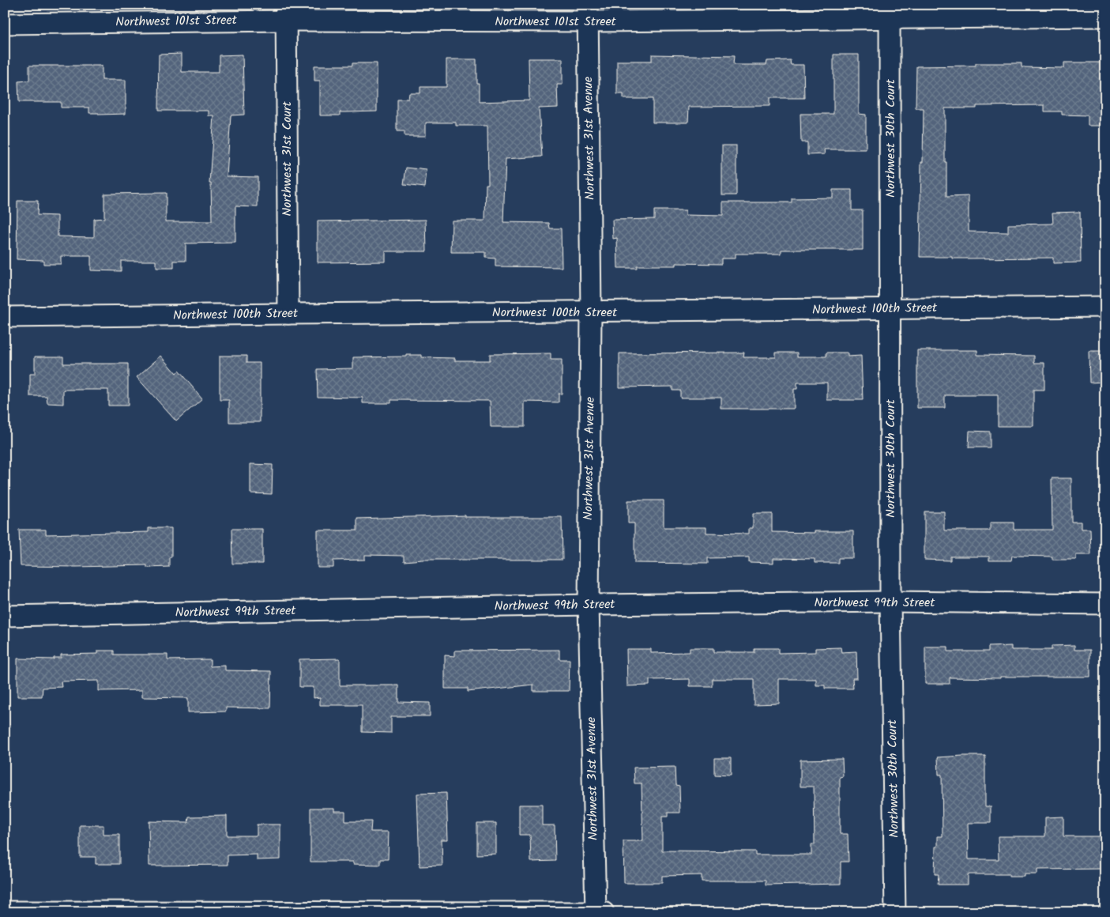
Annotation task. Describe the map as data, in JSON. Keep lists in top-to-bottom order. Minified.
{"streets":{"street":["Northwest 101st Street","Northwest 31st Avenue","Northwest 30th Court","Northwest 31st Court","Northwest 100th Street","Northwest 99th Street"]},"crossings":[["Northwest 101st Street","Northwest 31st Avenue"],["Northwest 101st Street","Northwest 30th Court"],["Northwest 101st Street","Northwest 31st Court"],["Northwest 31st Avenue","Northwest 100th Street"],["Northwest 31st Avenue","Northwest 99th Street"],["Northwest 30th Court","Northwest 100th Street"],["Northwest 30th Court","Northwest 99th Street"],["Northwest 31st Court","Northwest 100th Street"]]}
